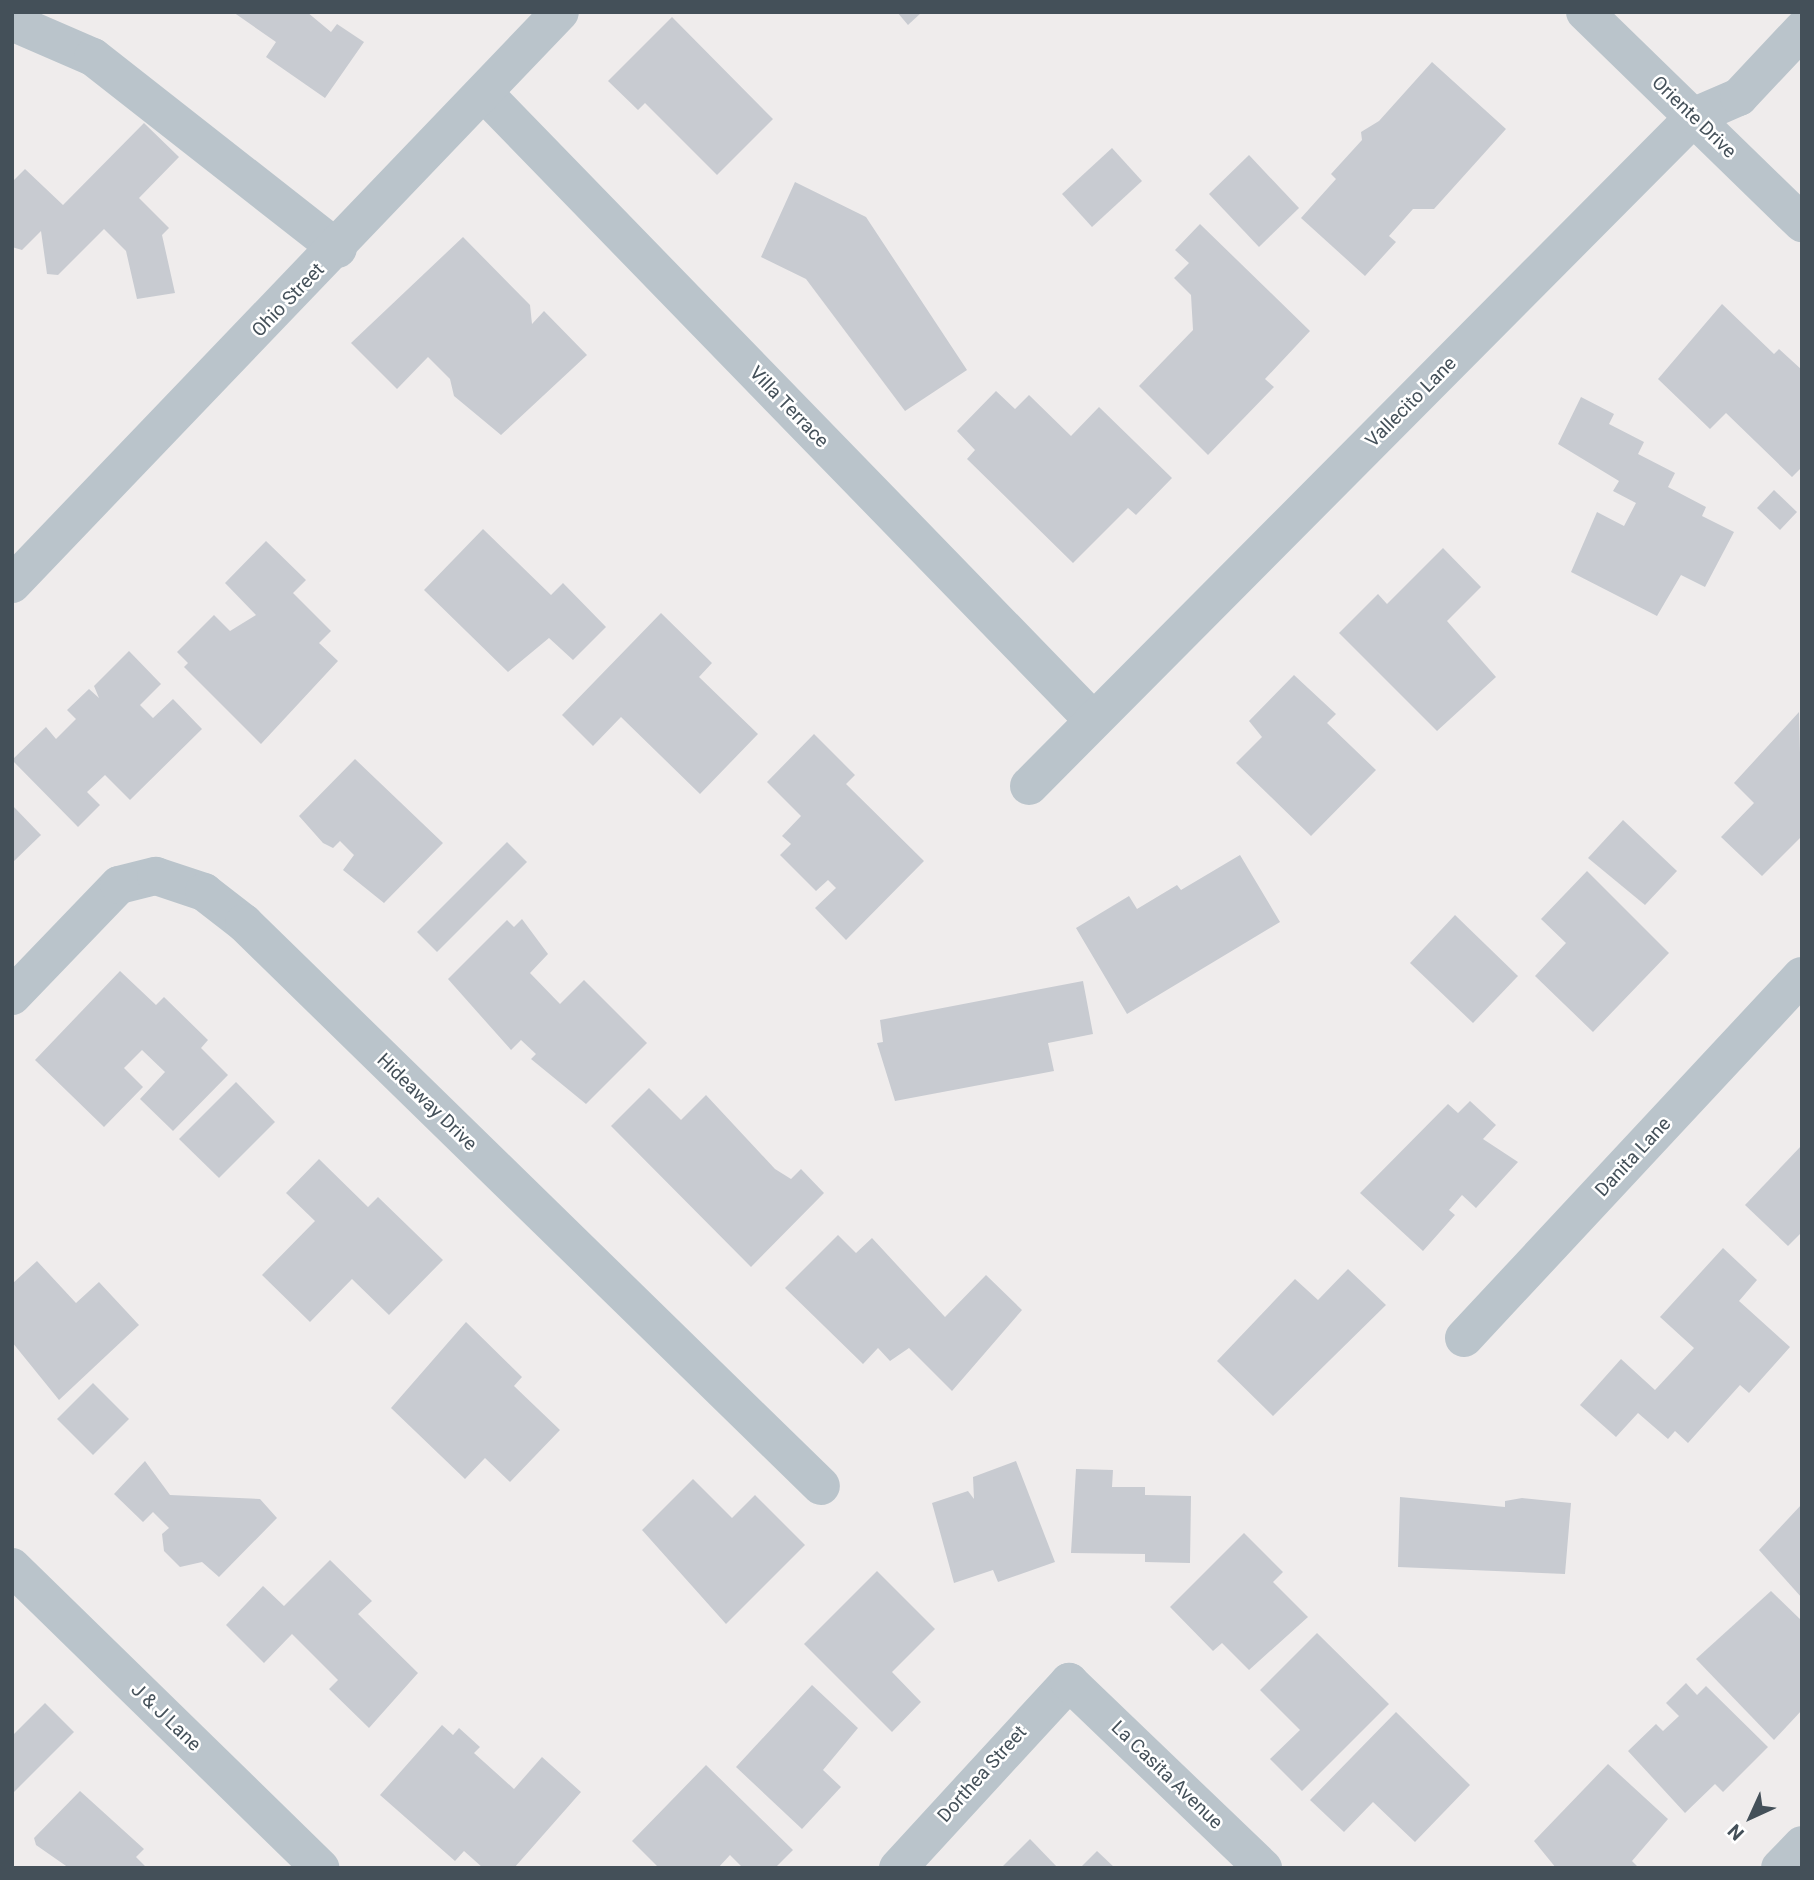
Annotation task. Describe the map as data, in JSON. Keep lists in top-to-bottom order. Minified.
{"streets":{"street":["Oriente Drive","Ohio Street","Vallecito Lane","Villa Terrace","Hideaway Drive","Danita Lane","J & J Lane","Dorthea Street","La Casita Avenue"]},"crossings":[["Oriente Drive","Vallecito Lane"],["Ohio Street","Villa Terrace"],["Vallecito Lane","Villa Terrace"],["Dorthea Street","La Casita Avenue"]],"north":"bottom left"}
